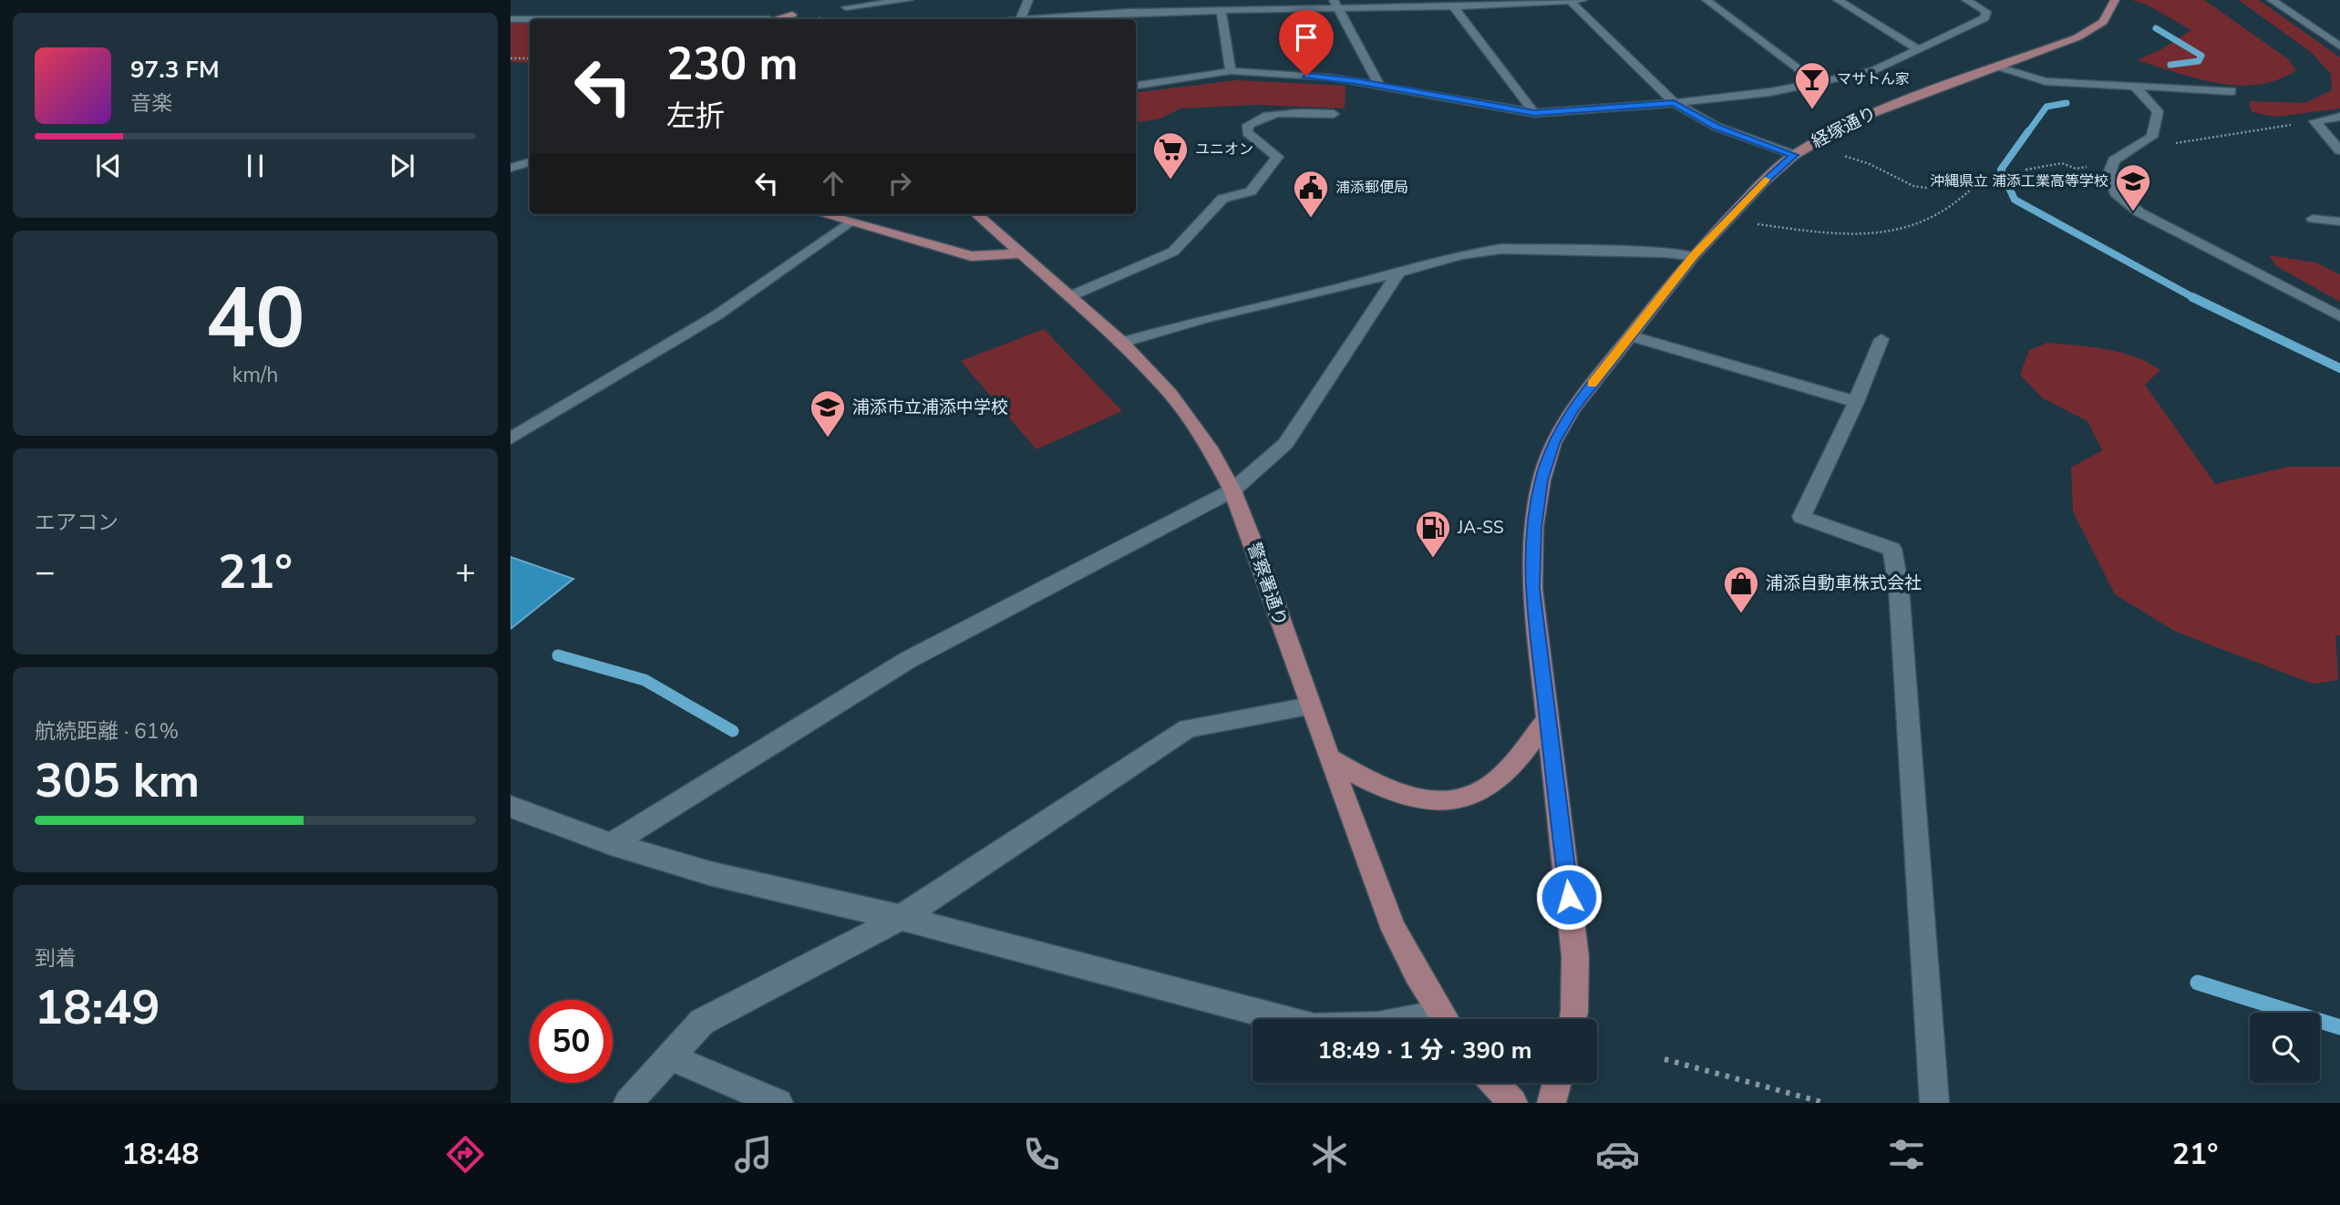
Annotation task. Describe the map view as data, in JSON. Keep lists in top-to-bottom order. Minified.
{"streets":{"main road":["経塚通り","警察署通り"]},"places":{"bar":["マサトん家"],"supermarket":["ユニオン"],"school or university":["沖縄県立 浦添工業高等学校","浦添市立浦添中学校"],"public building":["浦添郵便局"],"fuel station":["JA-SS"],"shop":["浦添自動車株式会社"]},"page":{"turn":["230 m","左折"],"song":["97.3 FM","音楽"],"tile":[["40","km/h"],"エアコン",["航続距離 · 61%","305 km"],["到着","18:49"]],"heat":["−","21°","+"],"limit":"50","trip":"18:49 · 1 分 · 390 m","tabs":["18:48","21°"]}}
